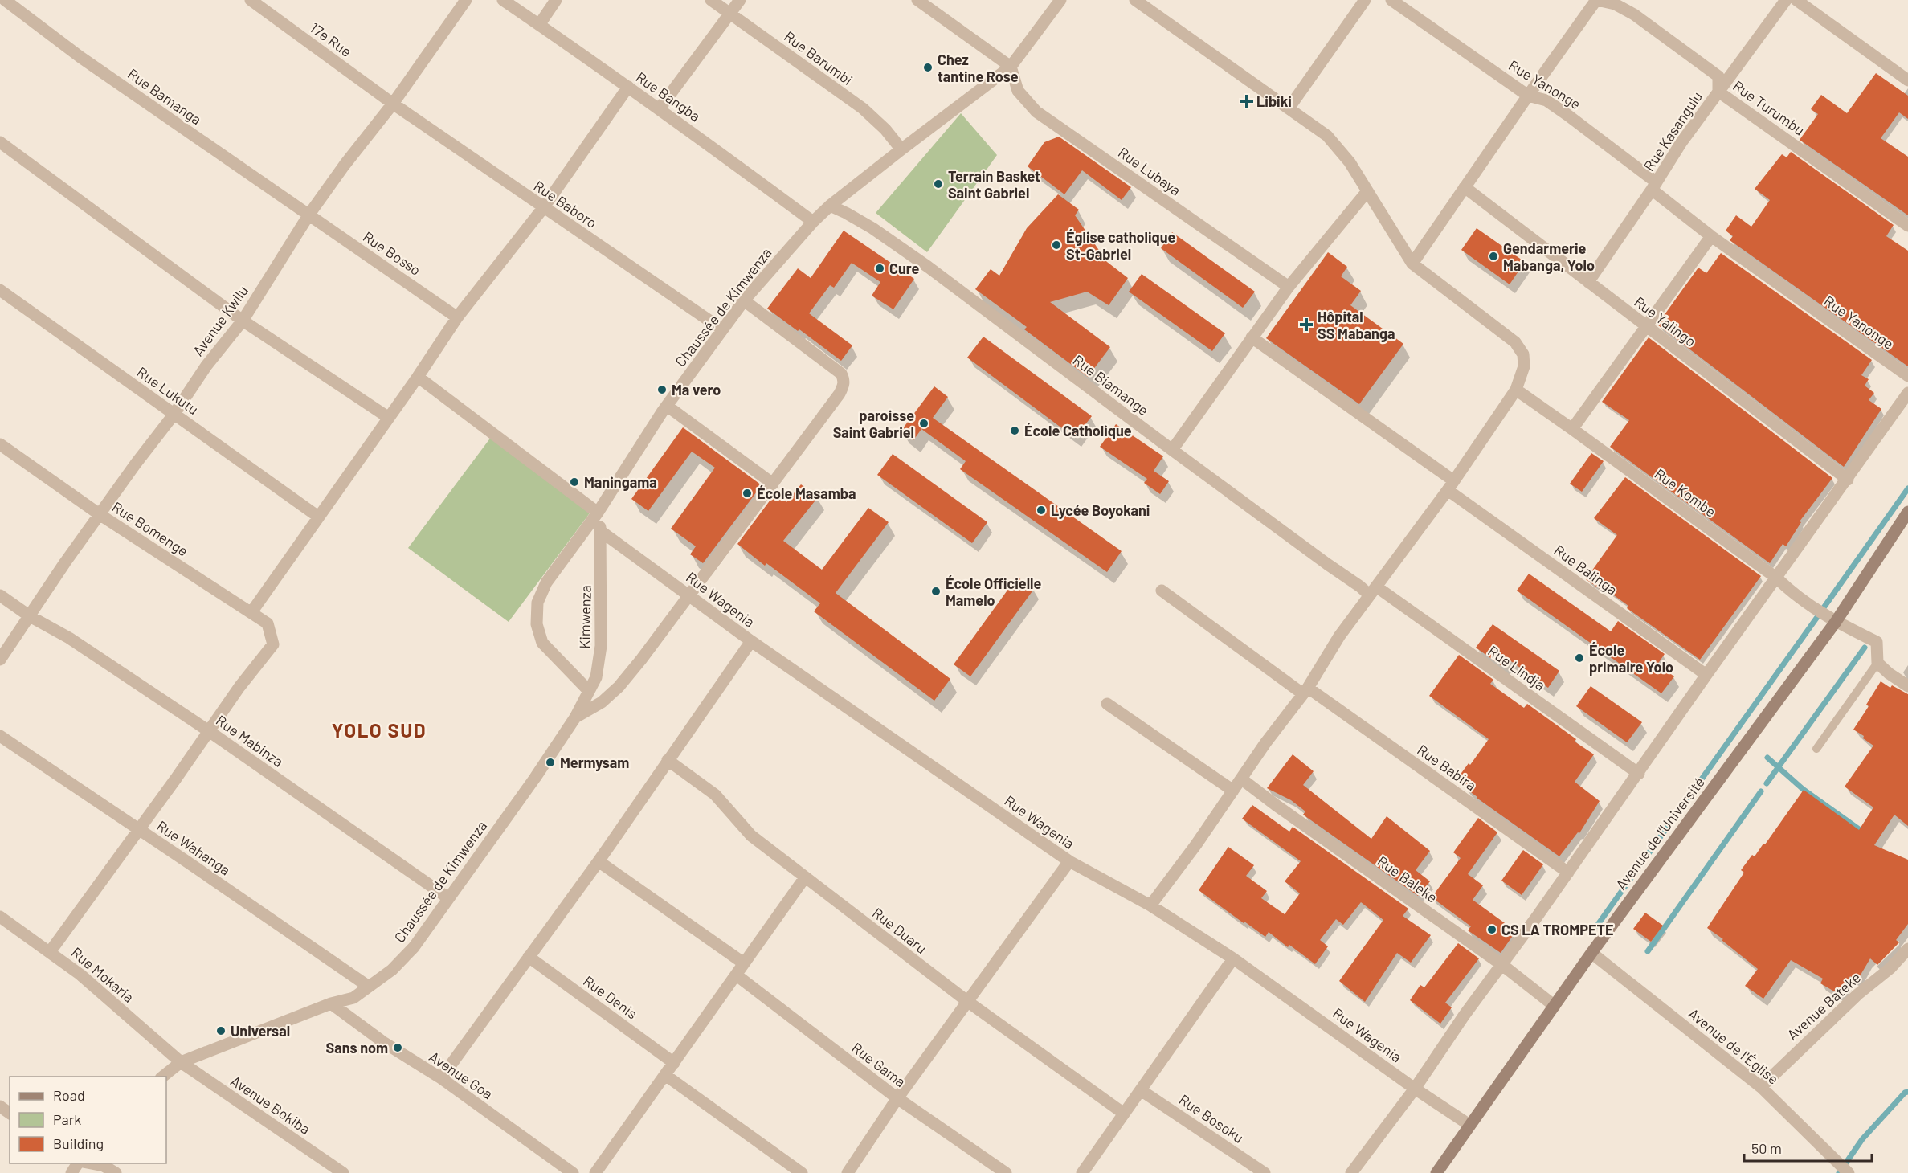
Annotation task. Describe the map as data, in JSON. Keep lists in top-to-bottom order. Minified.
{"streets":{"main road":["Avenue de l’Université"],"street":["17e Rue","Rue Barumbi","Rue Yanonge","Rue Bamanga","Rue Bangba","Rue Turumbu","Rue Kasangulu","Rue Lubaya","Rue Baboro","Rue Bosso","Chaussée de Kimwenza","Avenue Kwilu","Rue Yalingo","Rue Biamange","Rue Lukutu","Rue Kombe","Rue Bomenge","Rue Balinga","Rue Wagenia","Kimwenza","Rue Lindja","Rue Mabinza","Rue Babira","Rue Wahanga","Rue Baleke","Rue Duaru","Rue Mokaria","Rue Denis","Avenue Bateke","Avenue de l'Église","Rue Gama","Avenue Goa","Avenue Bokiba","Rue Bosoku"]},"crossings":[["17e Rue","Rue Baboro"],["17e Rue","Avenue Kwilu"],["Rue Barumbi","Chaussée de Kimwenza"],["Rue Yanonge","Rue Kasangulu"],["Rue Bamanga","Rue Bosso"],["Rue Bamanga","Avenue Kwilu"],["Rue Bangba","Chaussée de Kimwenza"],["Rue Turumbu","Rue Kasangulu"],["Rue Kasangulu","Rue Yalingo"],["Rue Lubaya","Chaussée de Kimwenza"],["Rue Baboro","Chaussée de Kimwenza"],["Rue Baboro","Avenue Kwilu"],["Rue Bosso","Avenue Kwilu"],["Chaussée de Kimwenza","Rue Biamange"],["Chaussée de Kimwenza","Kimwenza"],["Chaussée de Kimwenza","Rue Mabinza"],["Chaussée de Kimwenza","Rue Wahanga"],["Chaussée de Kimwenza","Rue Mokaria"],["Chaussée de Kimwenza","Avenue Goa"],["Chaussée de Kimwenza","Avenue Bokiba"],["Avenue Kwilu","Rue Lukutu"],["Avenue Kwilu","Rue Bomenge"],["Avenue Kwilu","Rue Mabinza"],["Rue Biamange","Rue Lindja"],["Rue Kombe","Avenue de l’Université"],["Rue Bomenge","Rue Mabinza"],["Rue Wagenia","Kimwenza"],["Rue Wagenia","Avenue de l’Université"],["Avenue de l’Université","Rue Baleke"],["Avenue de l’Université","Avenue de l'Église"],["Rue Mokaria","Avenue Bokiba"],["Avenue Bateke","Avenue de l'Église"]],"districts":["YOLO SUD"],"places":{"other":["Chez tantine Rose","Terrain Basket Saint Gabriel","Église catholique St-Gabriel","Gendarmerie Mabanga, Yolo","Cure","Ma vero","paroisse Saint Gabriel","École Catholique","Maningama","École Masamba","Lycée Boyokani","École Officielle Mamelo","École primaire Yolo","Mermysam","CS LA TROMPETE","Universal","Sans nom"],"health":["Libiki","Hôpital SS Mabanga"]},"legend":["Road","Park","Building"],"scale_bar":"50 m"}
